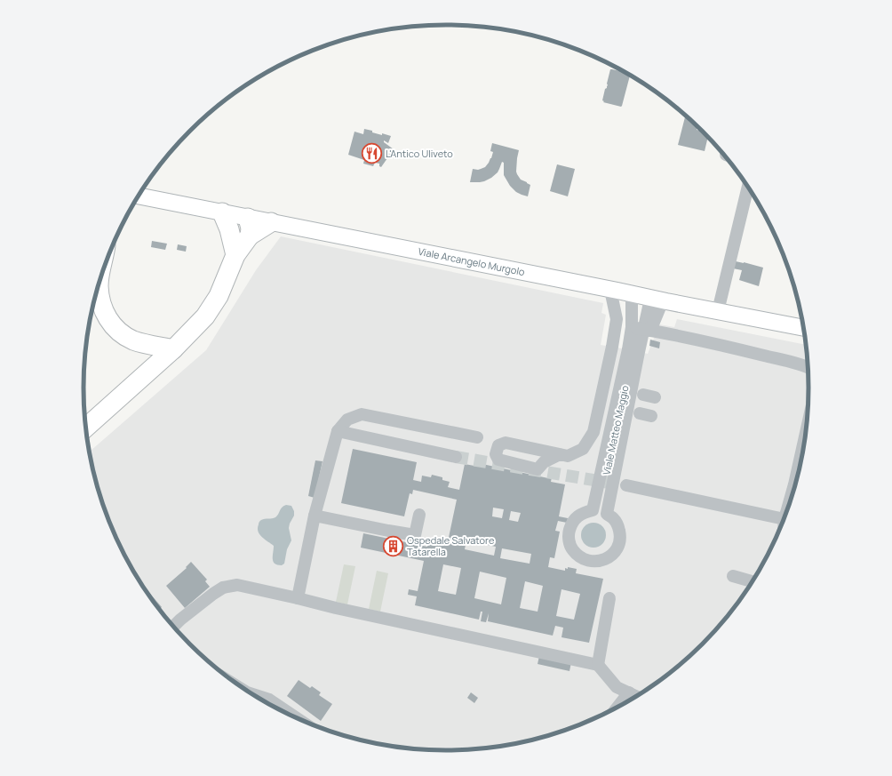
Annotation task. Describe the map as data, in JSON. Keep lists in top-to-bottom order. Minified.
{"streets":{"main road":["Viale Arcangelo Murgolo"],"street":["Viale Matteo Maggio"]},"places":{"restaurant":["L'Antico Uliveto"],"building":["Ospedale Salvatore Tatarella"]}}
